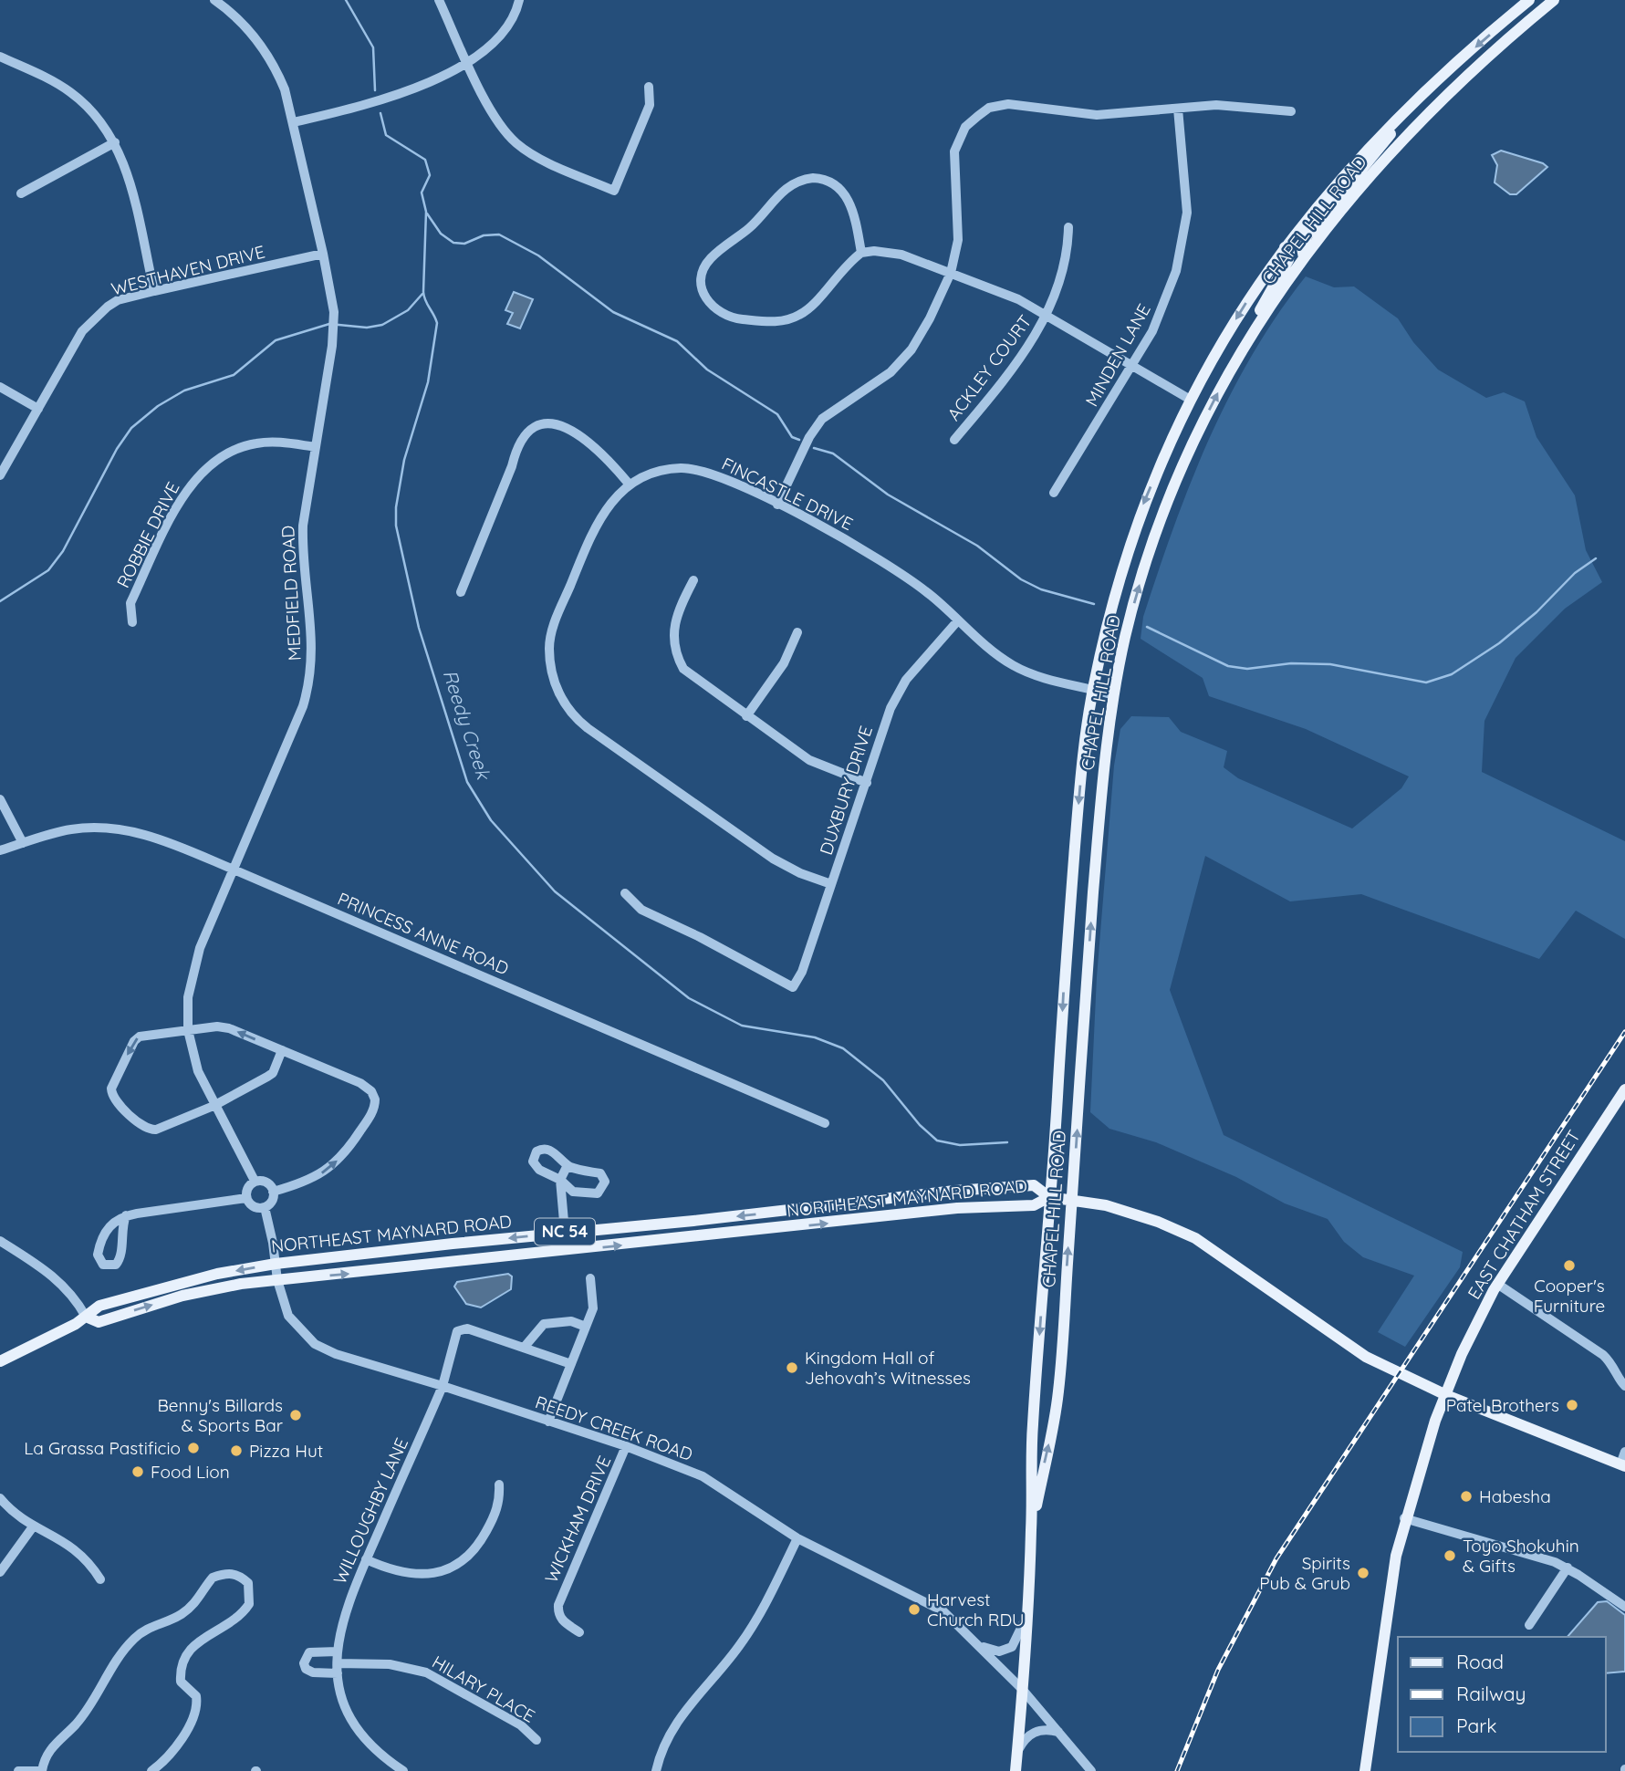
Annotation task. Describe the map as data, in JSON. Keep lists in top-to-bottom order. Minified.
{"streets":{"main road":["CHAPEL HILL ROAD","NORTHEAST MAYNARD ROAD","EAST CHATHAM STREET","NC 54"],"street":["WESTHAVEN DRIVE","MINDEN LANE","ACKLEY COURT","FINCASTLE DRIVE","ROBBIE DRIVE","MEDFIELD ROAD","DUXBURY DRIVE","PRINCESS ANNE ROAD","REEDY CREEK ROAD","WILLOUGHBY LANE","WICKHAM DRIVE","HILARY PLACE"]},"crossings":[["CHAPEL HILL ROAD","FINCASTLE DRIVE"],["CHAPEL HILL ROAD","NORTHEAST MAYNARD ROAD"],["CHAPEL HILL ROAD","REEDY CREEK ROAD"],["WESTHAVEN DRIVE","MEDFIELD ROAD"],["FINCASTLE DRIVE","DUXBURY DRIVE"],["ROBBIE DRIVE","MEDFIELD ROAD"],["MEDFIELD ROAD","PRINCESS ANNE ROAD"],["NORTHEAST MAYNARD ROAD","EAST CHATHAM STREET"],["NORTHEAST MAYNARD ROAD","REEDY CREEK ROAD"],["REEDY CREEK ROAD","WILLOUGHBY LANE"],["REEDY CREEK ROAD","WICKHAM DRIVE"],["WILLOUGHBY LANE","HILARY PLACE"]],"water":["Reedy Creek"],"places":["Cooper's Furniture","Kingdom Hall of Jehovah’s Witnesses","Patel Brothers","Benny's Billards & Sports Bar","La Grassa Pastificio","Pizza Hut","Food Lion","Habesha","Toyo Shokuhin & Gifts","Spirits Pub & Grub","Harvest Church RDU"],"legend":["Road","Railway","Park"]}
